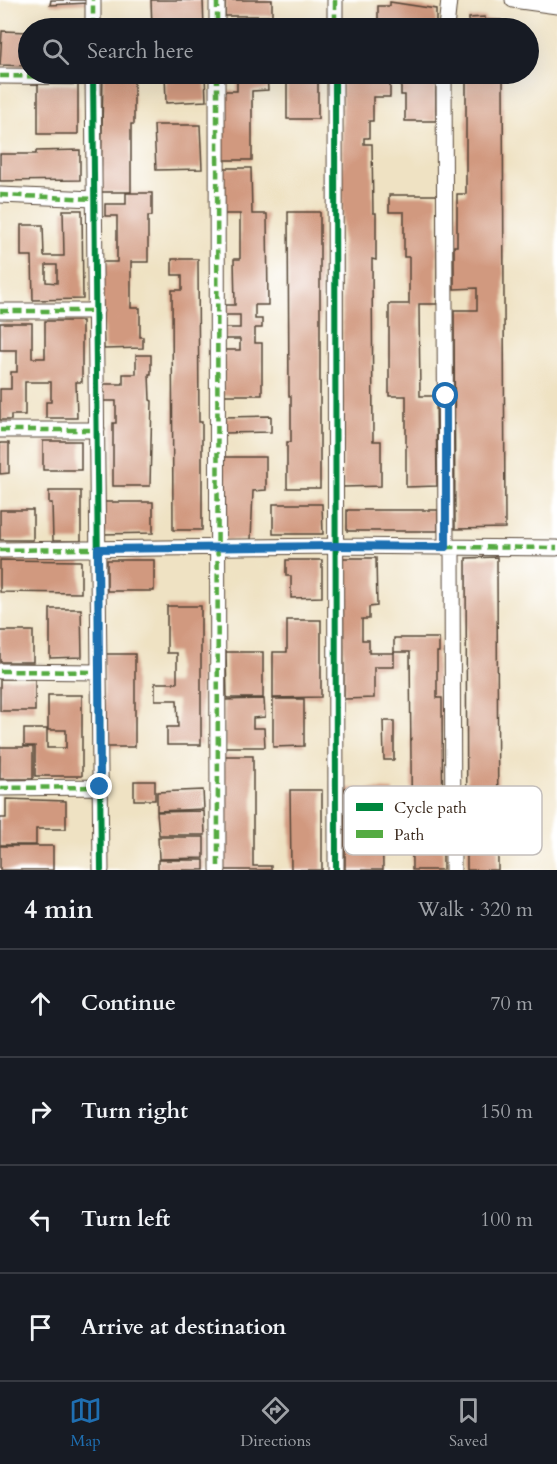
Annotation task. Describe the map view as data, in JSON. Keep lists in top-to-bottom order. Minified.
{"legend":["Cycle path","Path"],"page":{"search":"Search here","heading":["4 min","Walk · 320 m"],"list":[["Continue","70 m"],["Turn right","150 m"],["Turn left","100 m"],"Arrive at destination"],"nav":["Map","Directions","Saved"]}}
